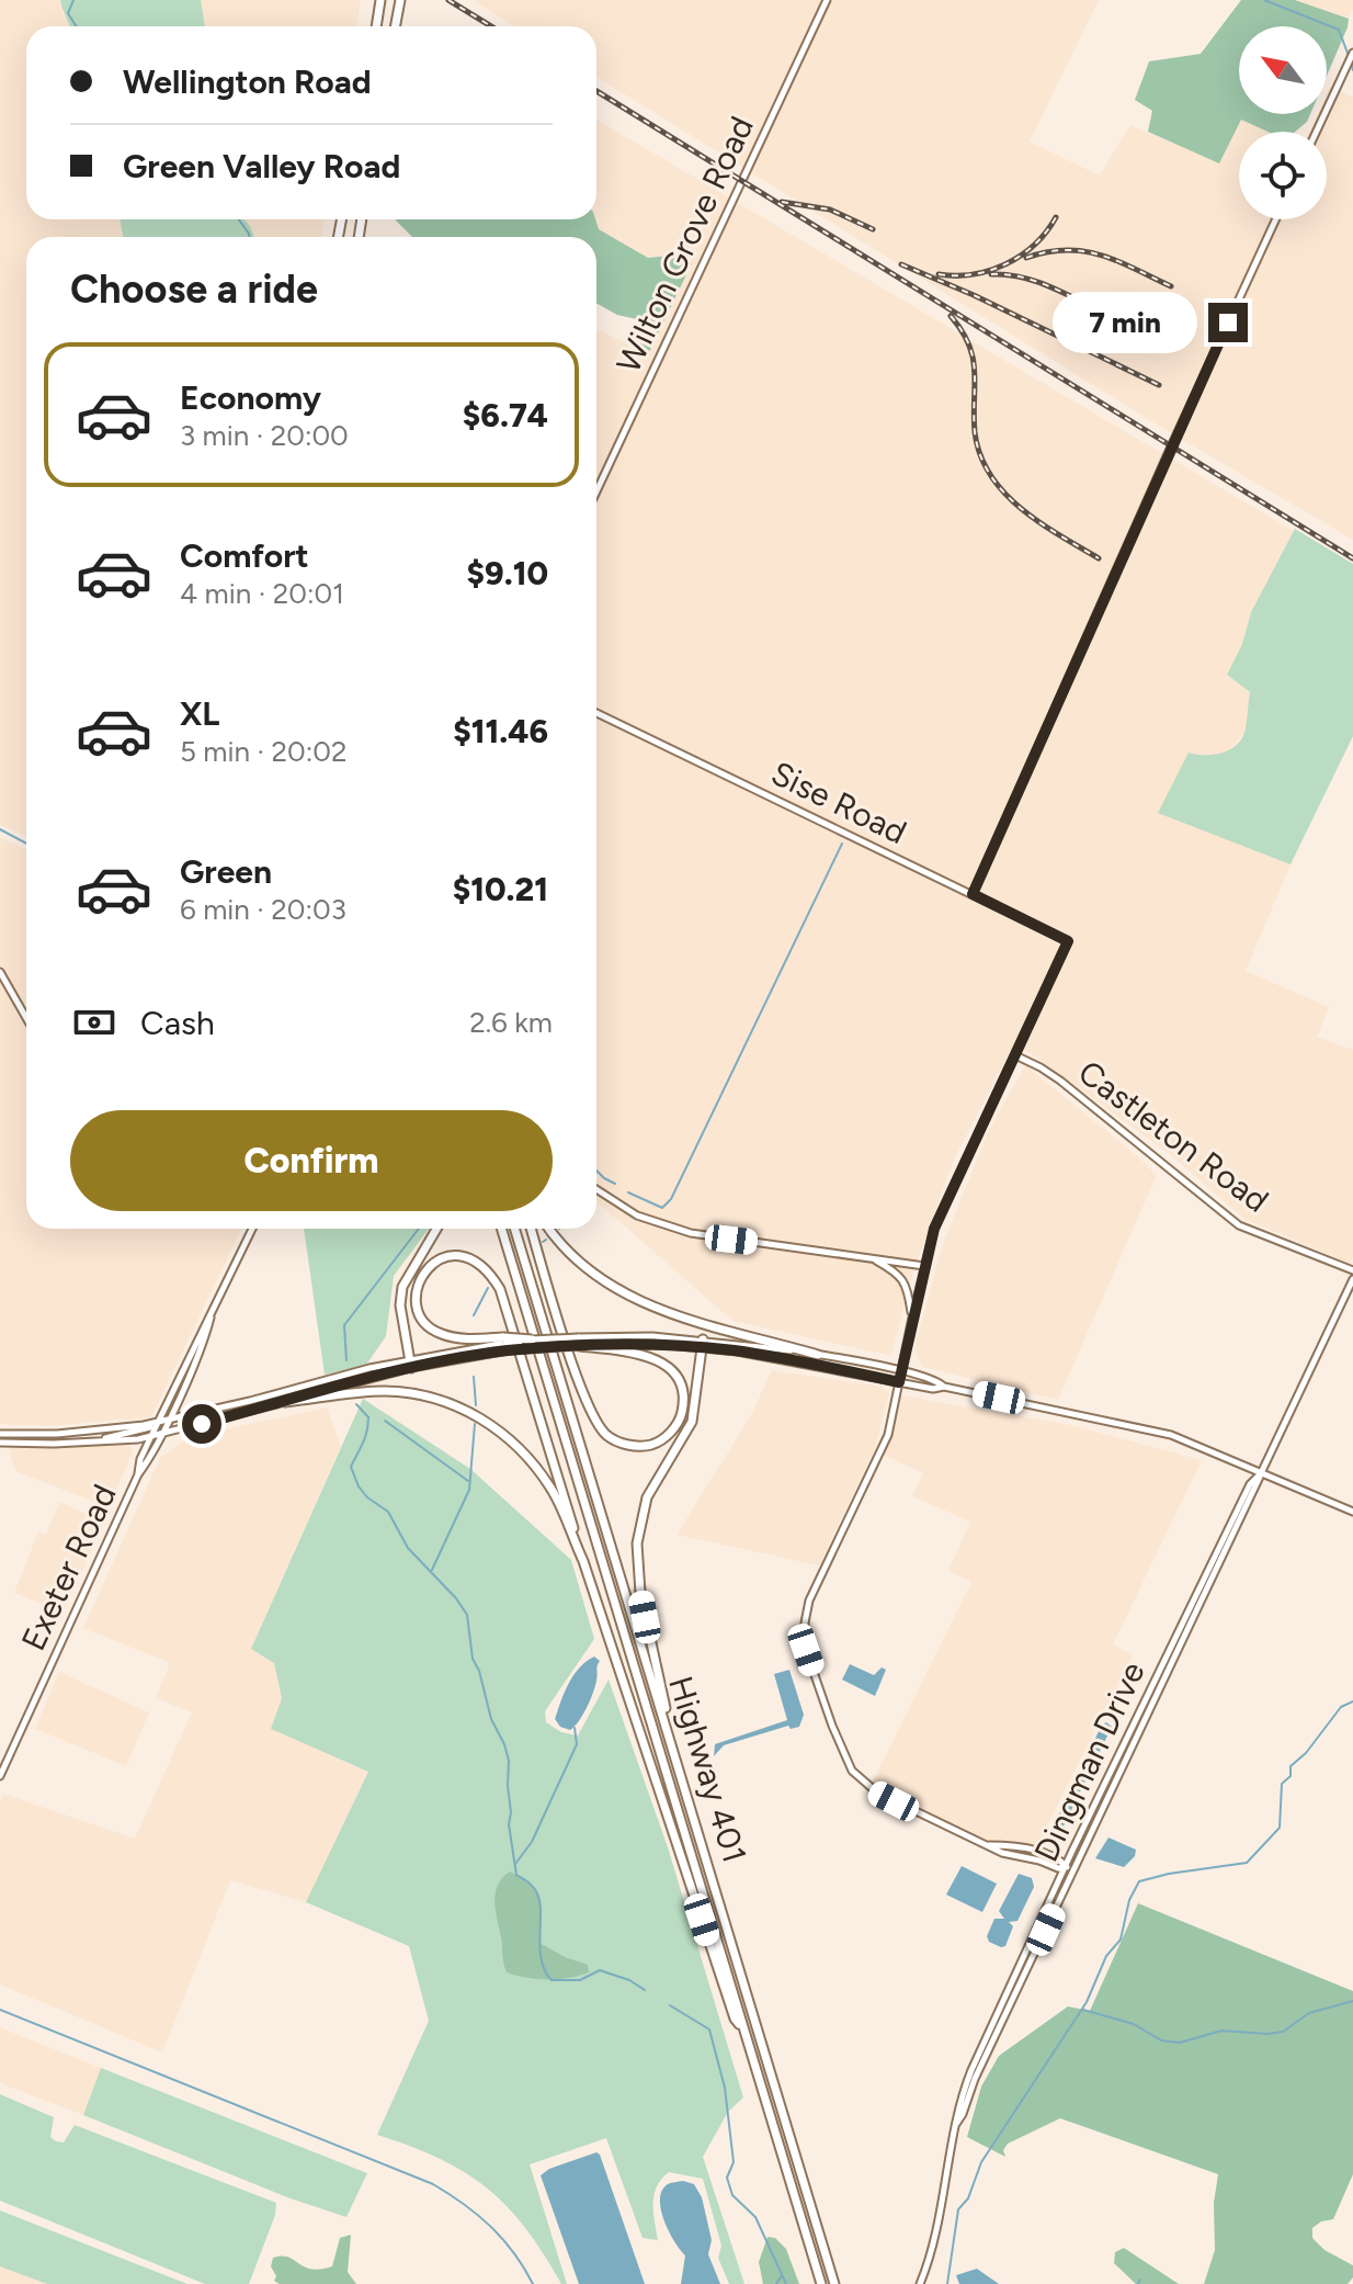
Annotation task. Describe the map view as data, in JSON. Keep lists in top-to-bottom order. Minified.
{"streets":{"highway":["Highway 401"],"main road":["Wilton Grove Road","Sise Road","Castleton Road","Exeter Road","Dingman Drive"]},"crossings":[["Sise Road","Castleton Road"]],"north":"top left","page":{"banner":["Wellington Road","Green Valley Road"],"heading":"Choose a ride","bubble":"7 min","list":[{"name":"Economy","note":"3 min · 20:00","value":"$6.74"},{"name":"Comfort","note":"4 min · 20:01","value":"$9.10"},{"name":"XL","note":"5 min · 20:02","value":"$11.46"},{"name":"Green","note":"6 min · 20:03","value":"$10.21"}],"pay":["Cash","2.6 km"],"buttons":"Confirm"}}
